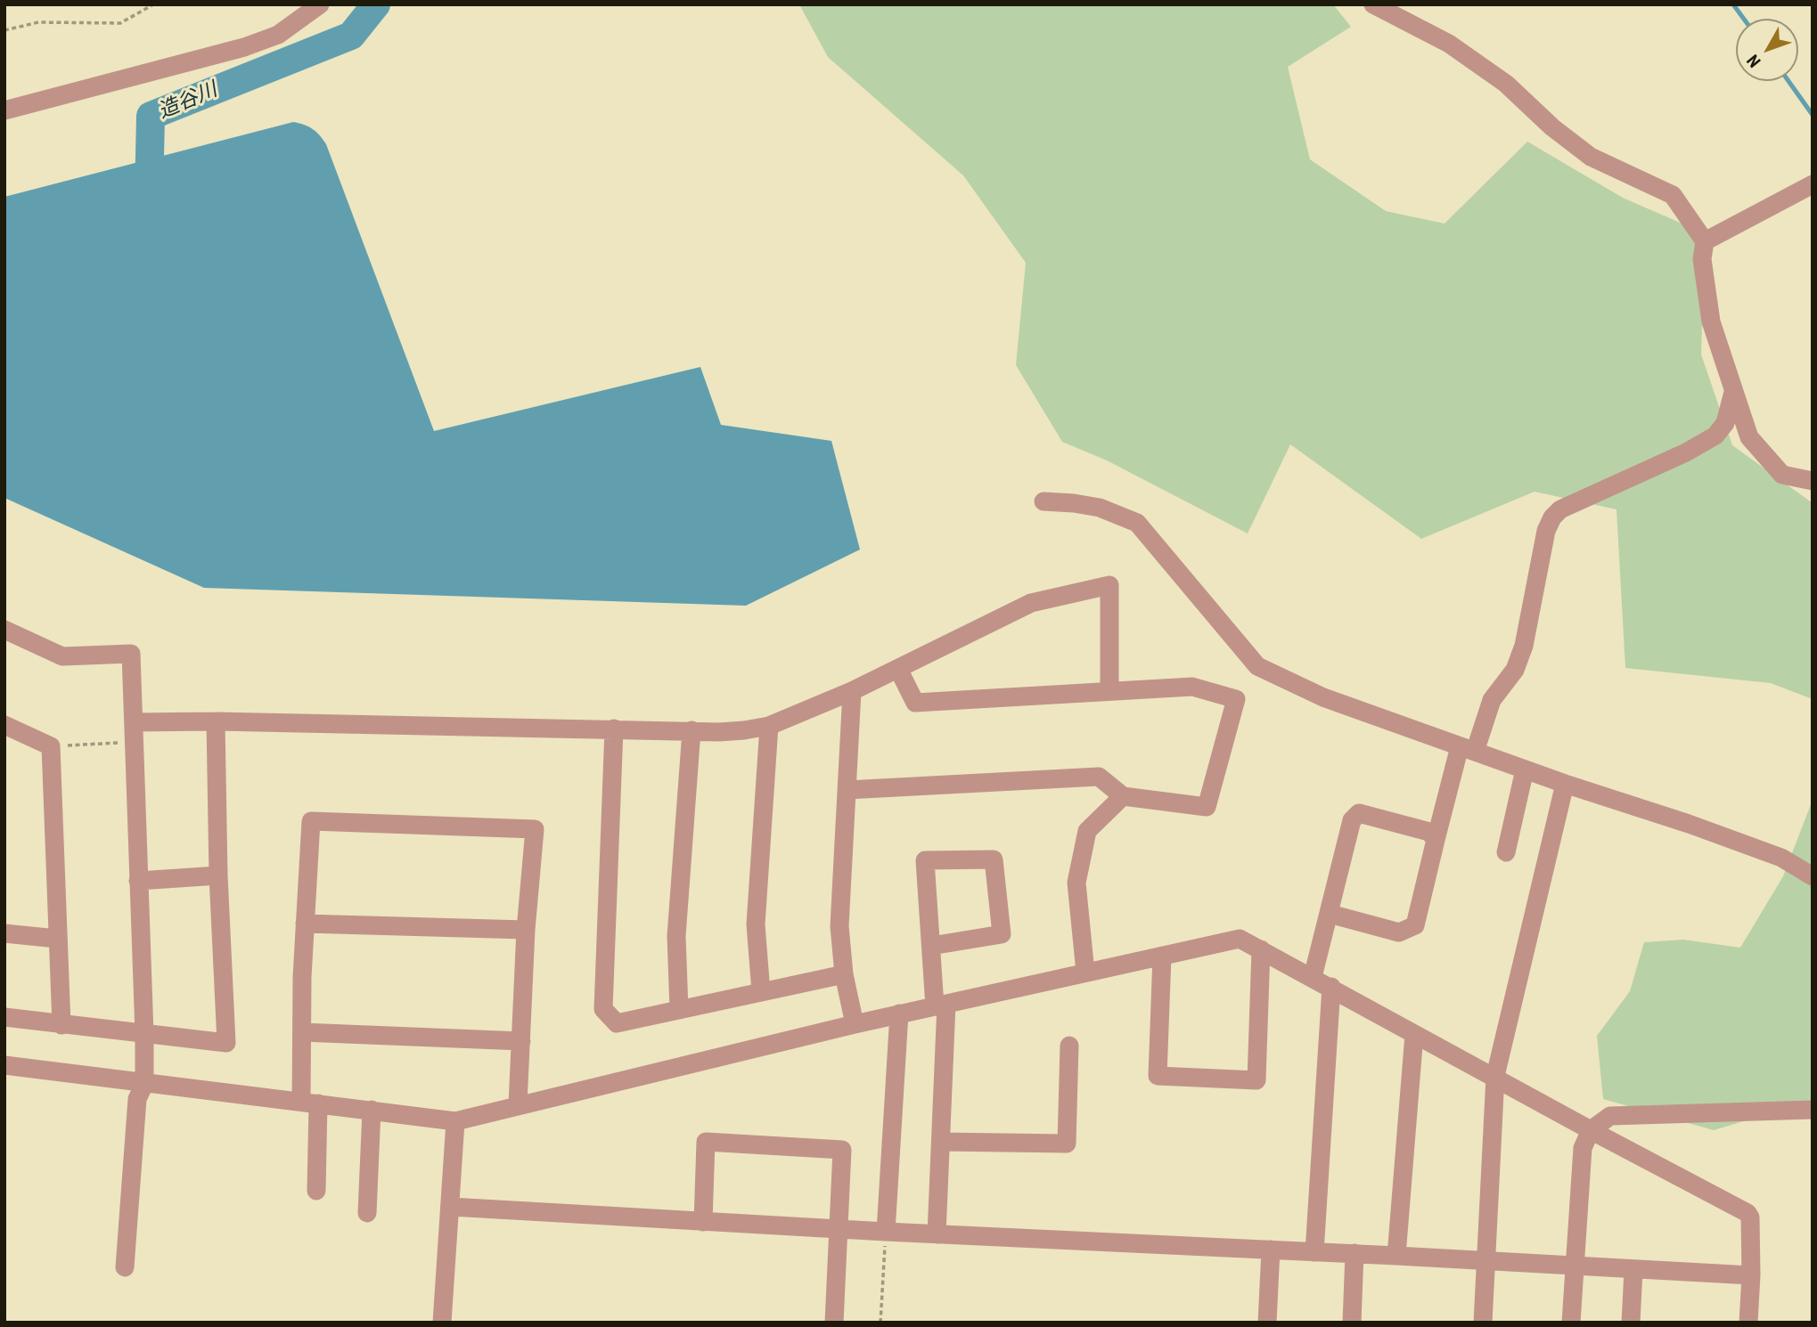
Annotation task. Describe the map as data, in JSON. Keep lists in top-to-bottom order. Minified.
{"water":["造谷川"],"north":"bottom left"}
